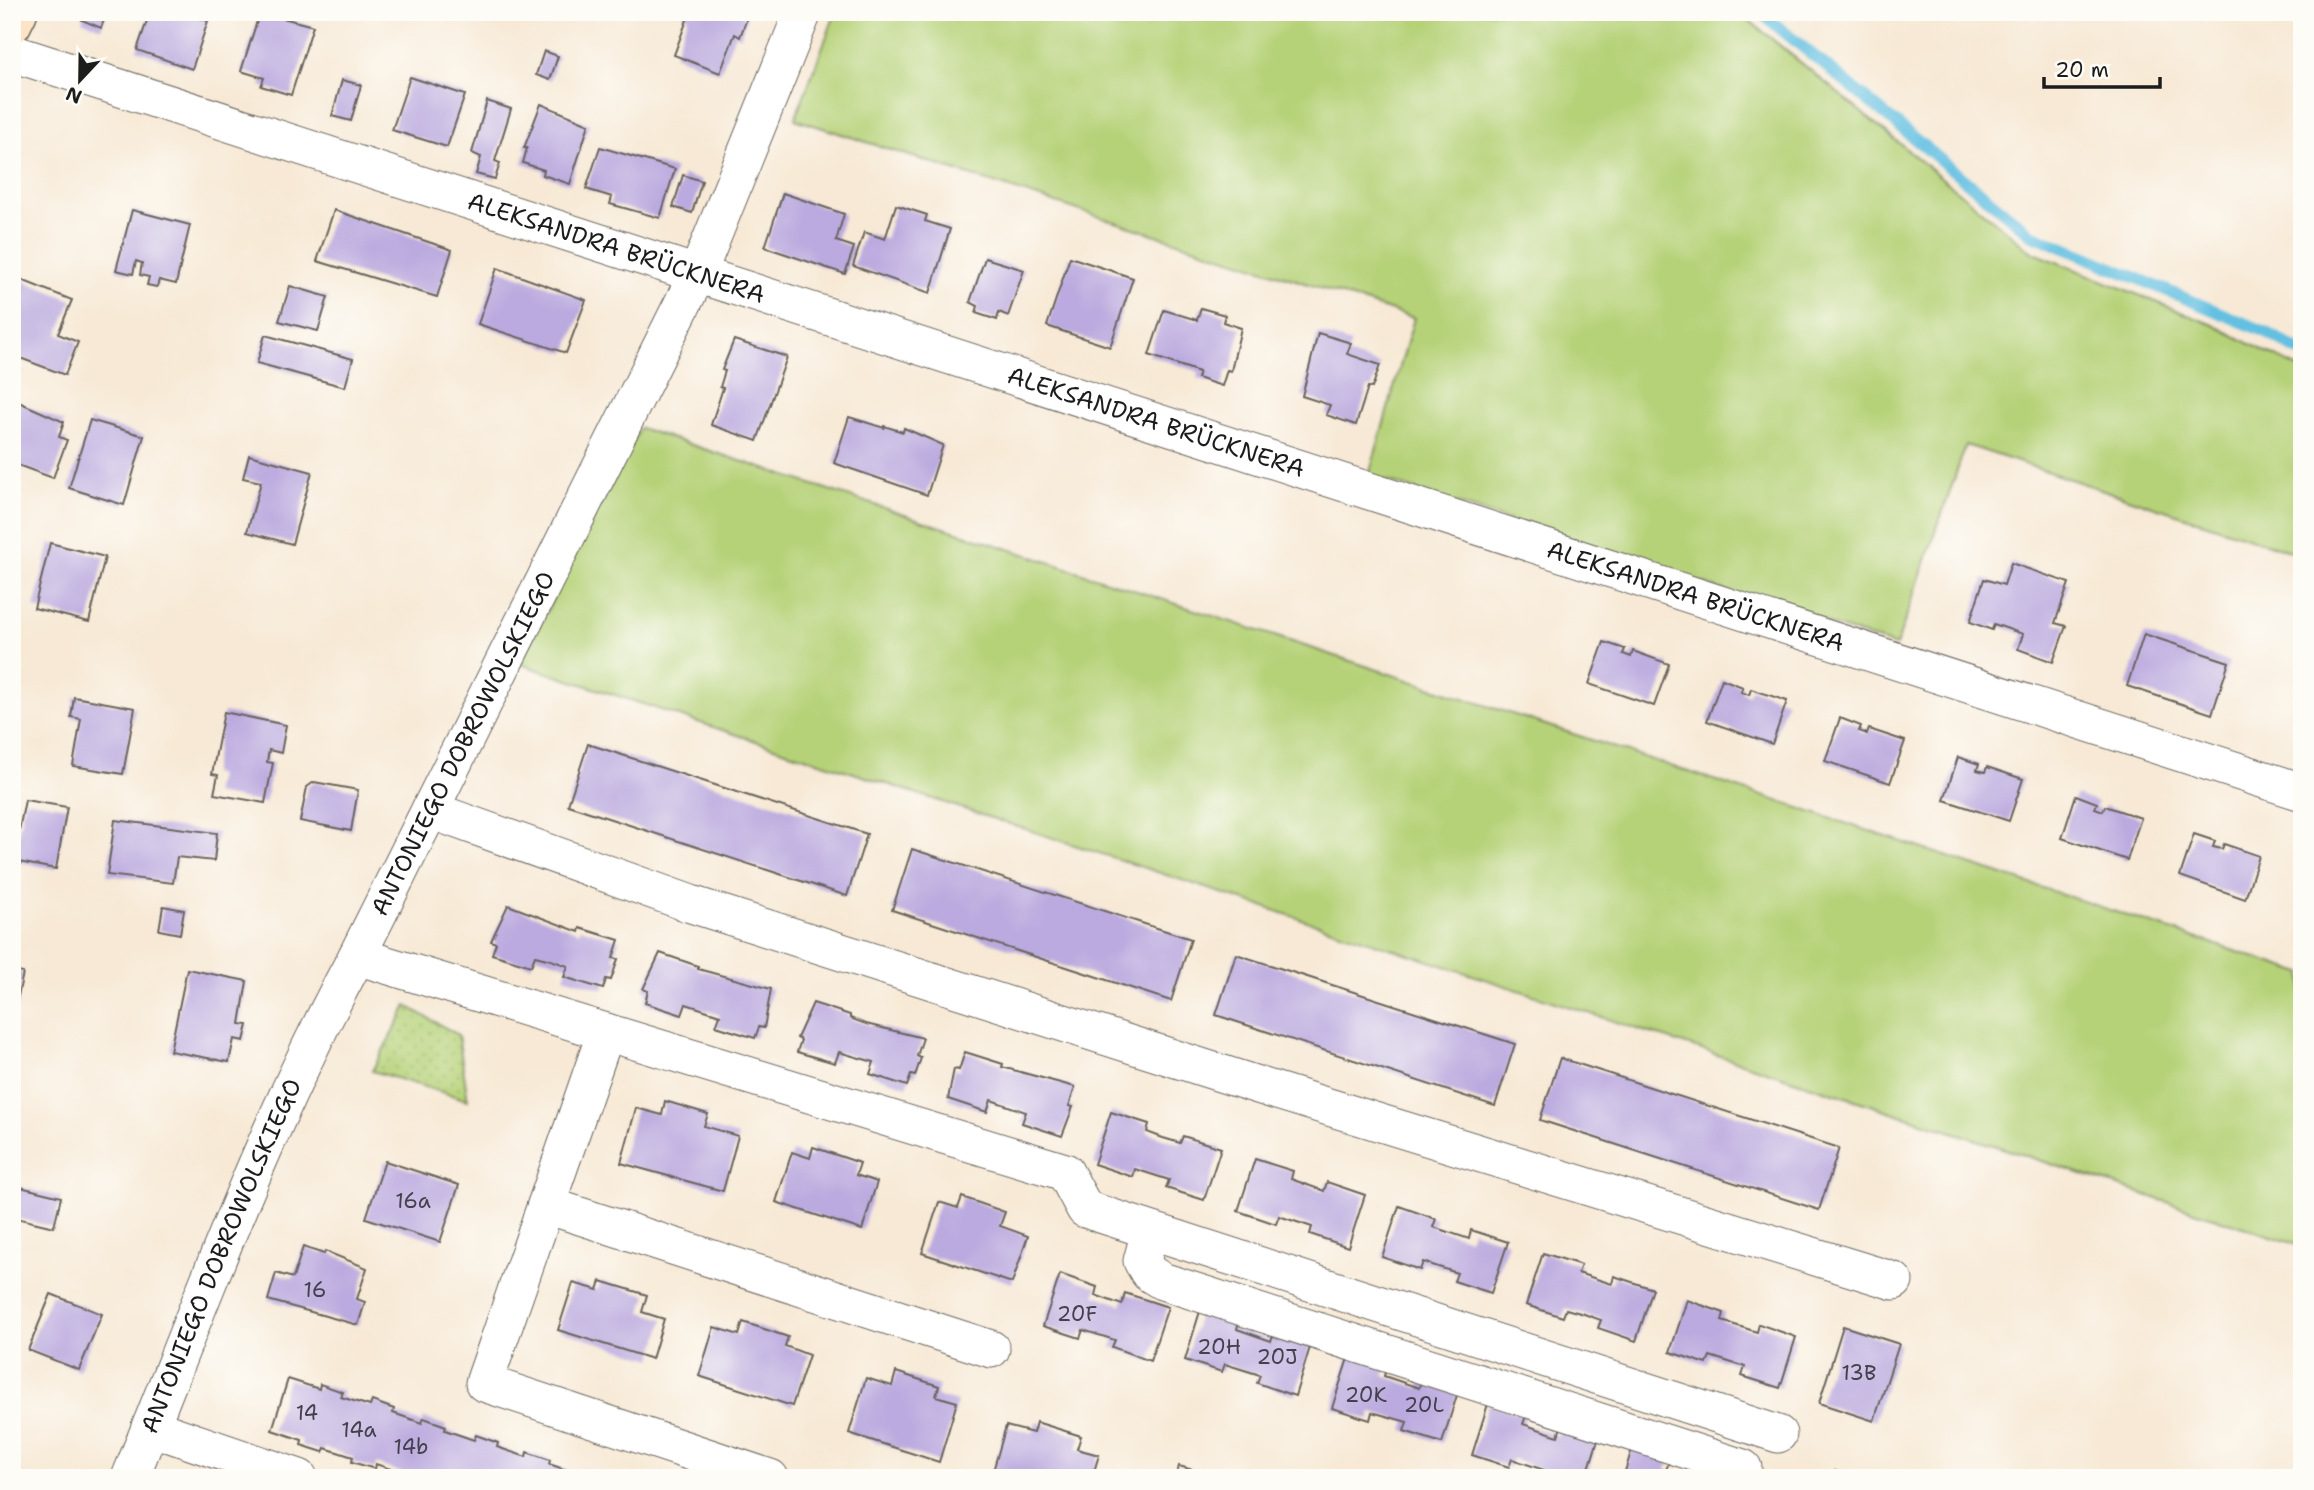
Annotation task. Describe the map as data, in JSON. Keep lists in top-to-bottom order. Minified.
{"streets":{"street":["ALEKSANDRA BRÜCKNERA","ANTONIEGO DOBROWOLSKIEGO"]},"crossings":[["ALEKSANDRA BRÜCKNERA","ANTONIEGO DOBROWOLSKIEGO"]],"house_numbers":["16a","16","20F","20H","20J","13B","20K","20L","14","14a","14b"],"scale_bar":"20 m","north":"bottom"}
